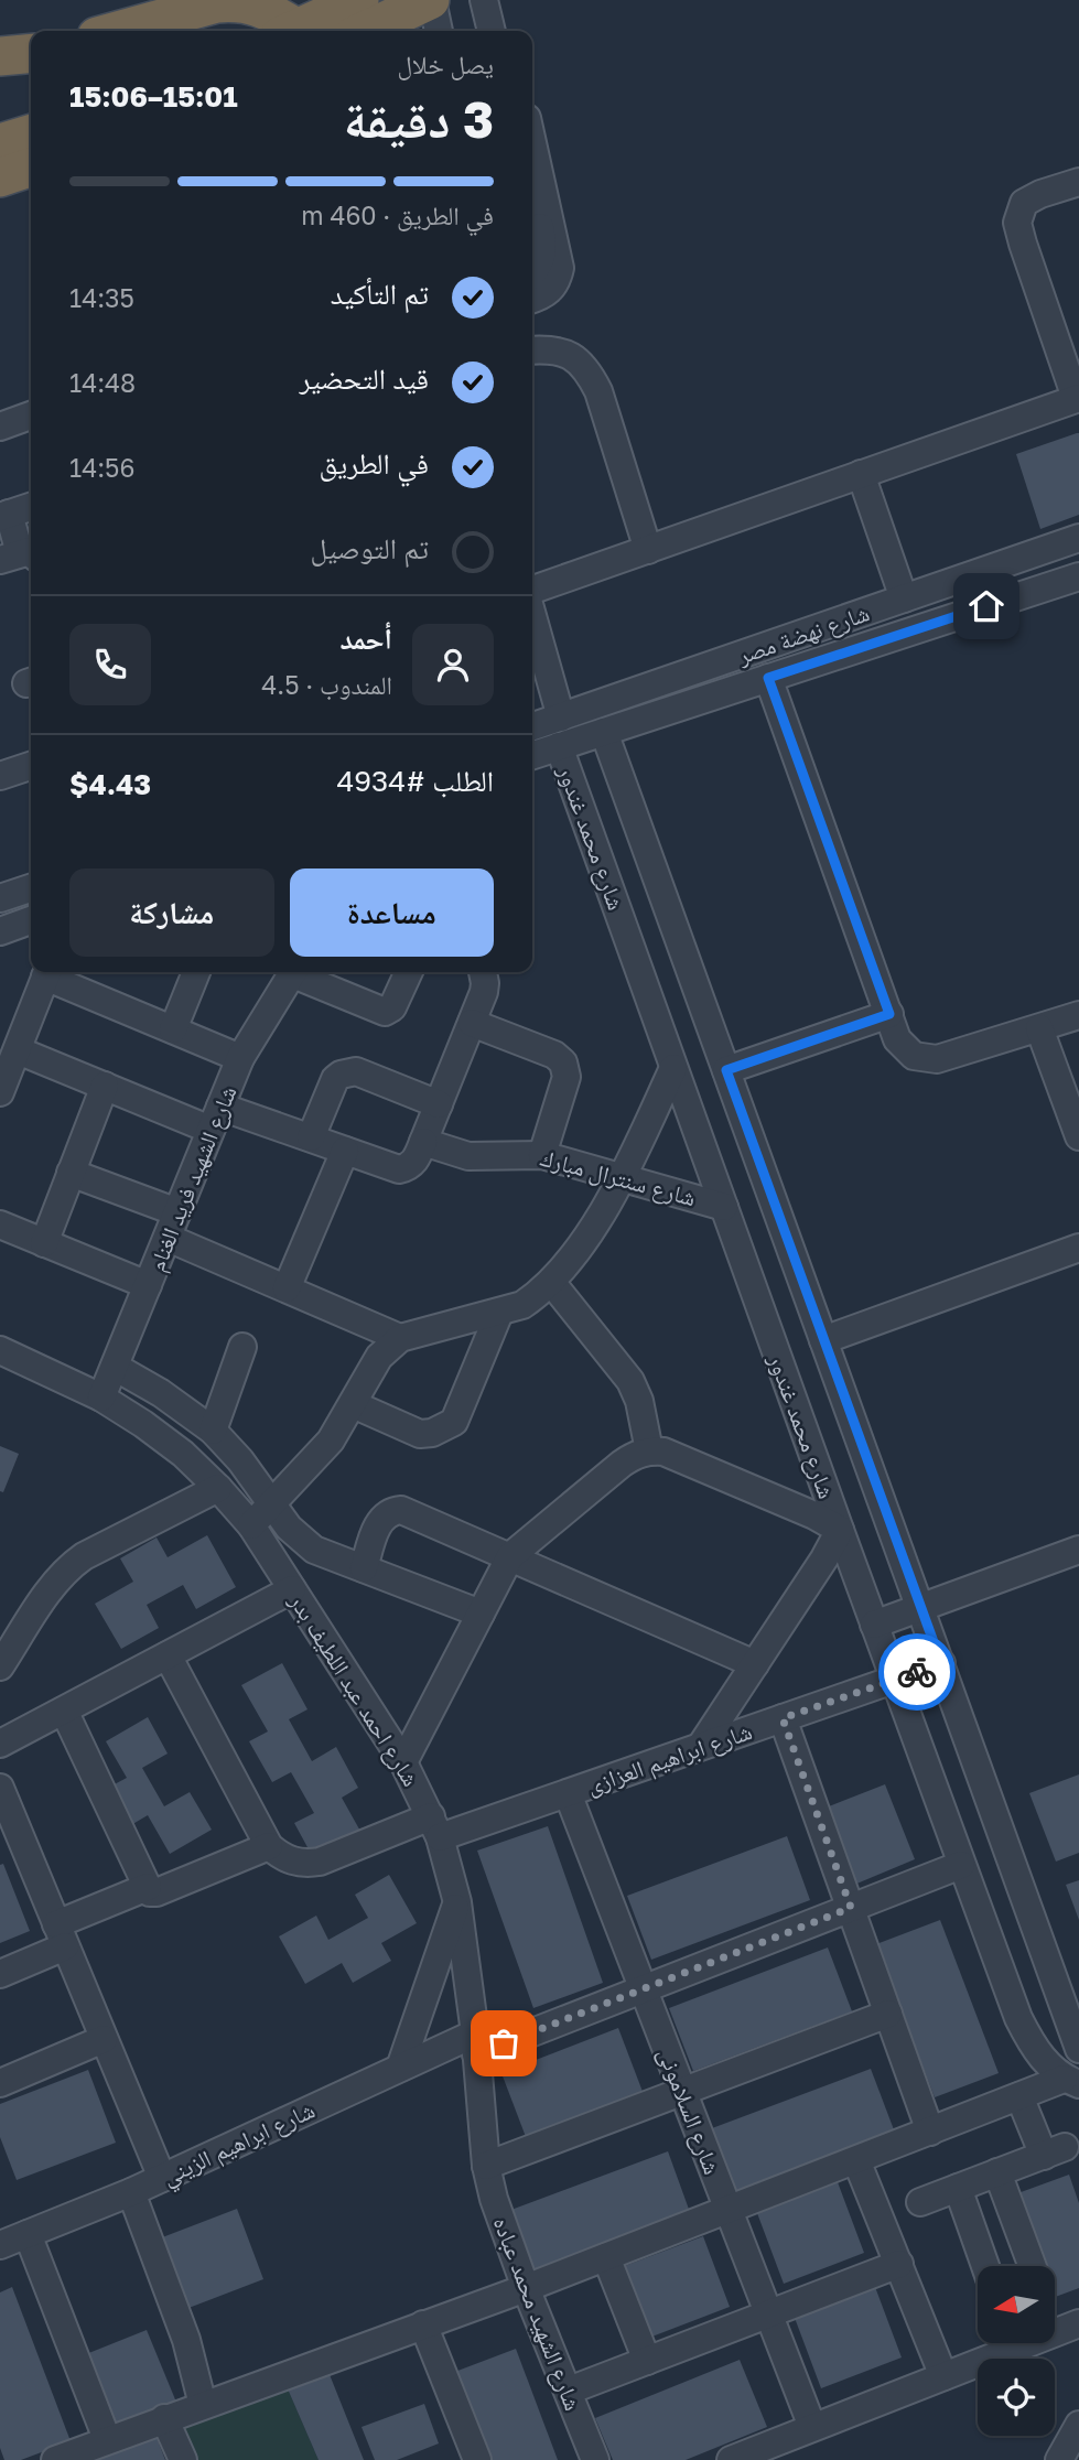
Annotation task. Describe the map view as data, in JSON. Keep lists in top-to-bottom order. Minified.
{"streets":{"street":["شارع نهضة مصر","شارع محمد غندور","شارع سنترال مبارك","شارع الشهيد فريد الغنام","شارع احمد عبد اللطيف بدر","شارع ابراهيم العزازى","شارع السلامونى","شارع ابراهيم الزيني","شارع الشهيد محمد عباده"]},"crossings":[["شارع نهضة مصر","شارع محمد غندور"],["شارع محمد غندور","شارع سنترال مبارك"],["شارع محمد غندور","شارع ابراهيم العزازى"],["شارع محمد غندور","شارع ابراهيم الزيني"],["شارع الشهيد فريد الغنام","شارع احمد عبد اللطيف بدر"],["شارع احمد عبد اللطيف بدر","شارع ابراهيم العزازى"],["شارع احمد عبد اللطيف بدر","شارع ابراهيم الزيني"],["شارع احمد عبد اللطيف بدر","شارع الشهيد محمد عباده"],["شارع ابراهيم العزازى","شارع السلامونى"],["شارع السلامونى","شارع ابراهيم الزيني"]],"north":"left","page":{"heading":["3 دقيقة","يصل خلال","15:01–15:06"],"panel":["أحمد","المندوب · 4.5","الطلب #4934","$4.43"],"bar":"في الطريق · 460 m","list":[["تم التأكيد","14:35"],["قيد التحضير","14:48"],["في الطريق","14:56"],"تم التوصيل"],"buttons":["مساعدة","مشاركة"]}}
